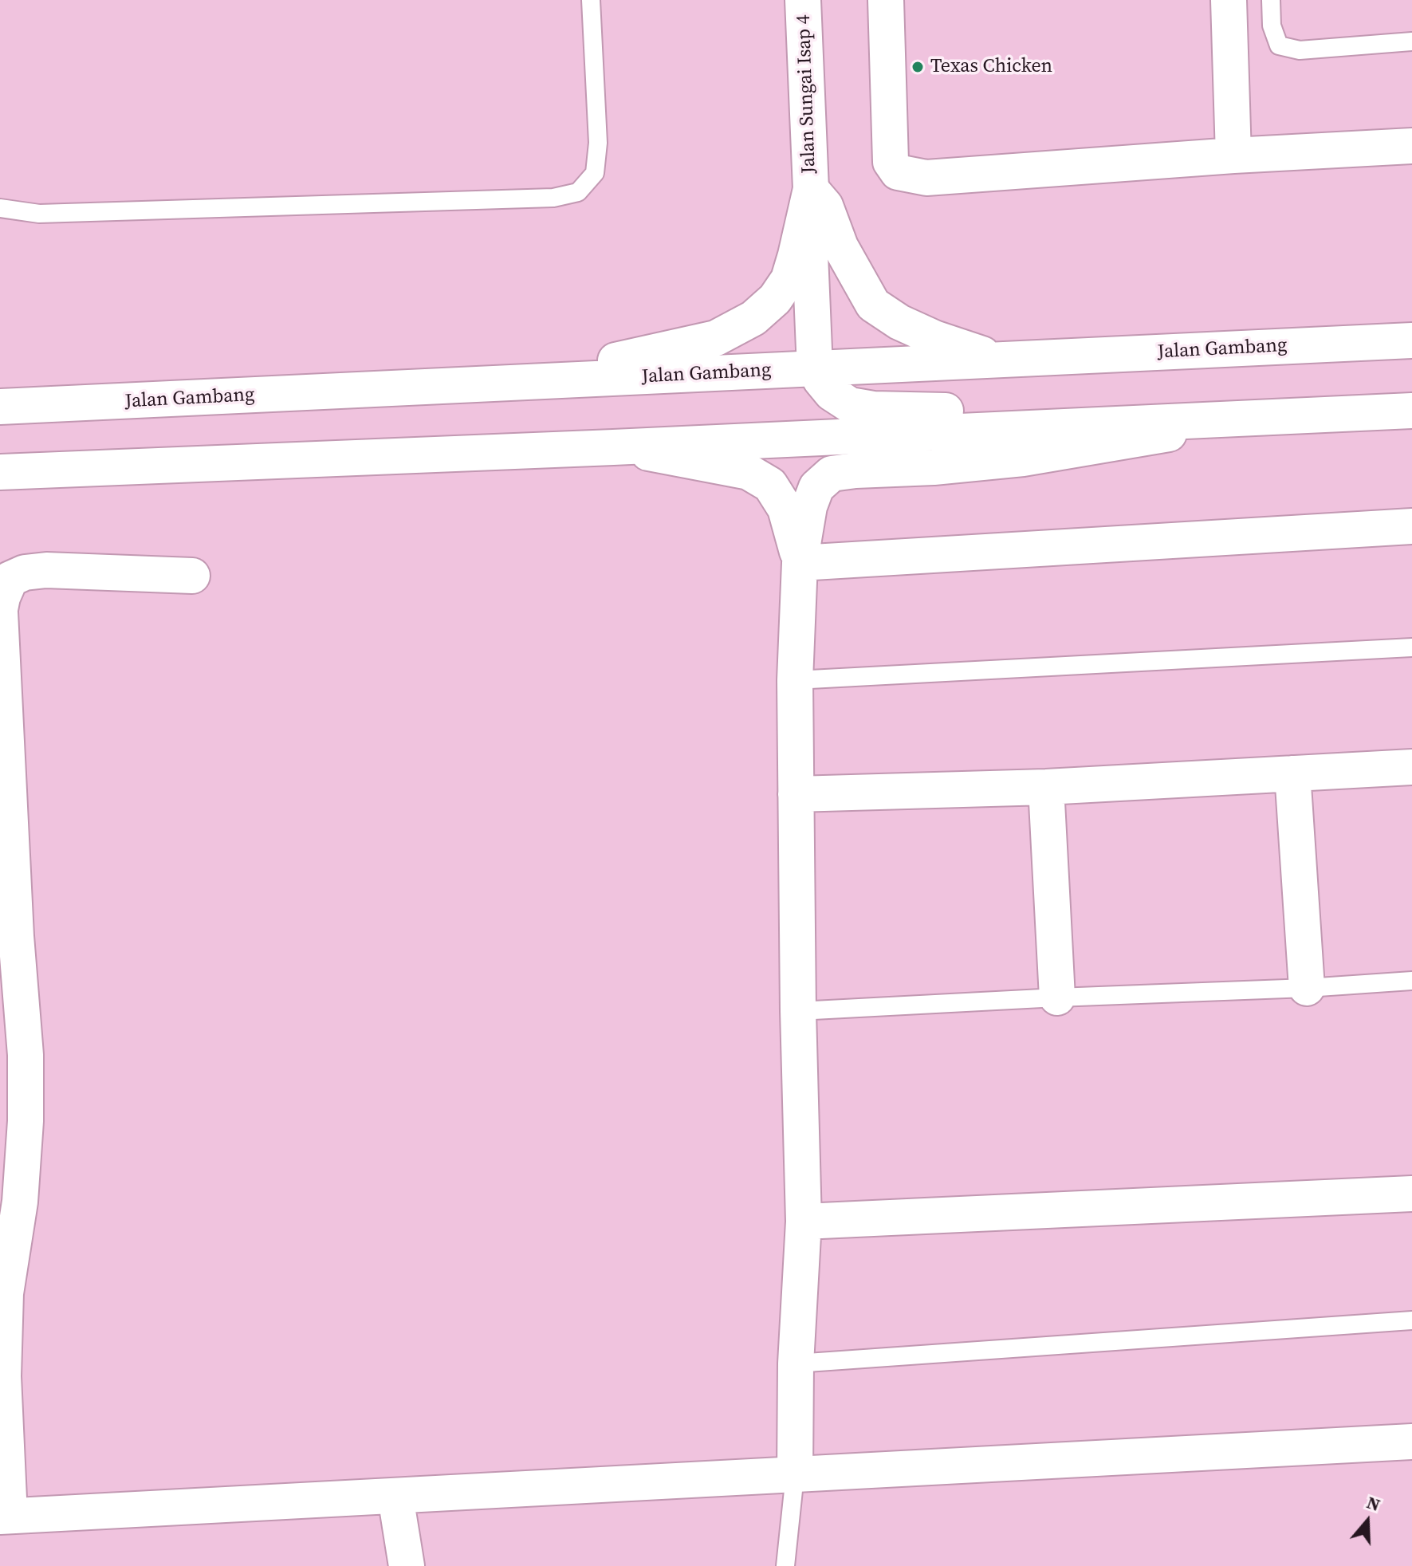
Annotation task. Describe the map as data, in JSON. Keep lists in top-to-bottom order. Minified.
{"streets":{"main road":["Jalan Sungai Isap 4","Jalan Gambang"]},"places":["Texas Chicken"],"north":"top"}
